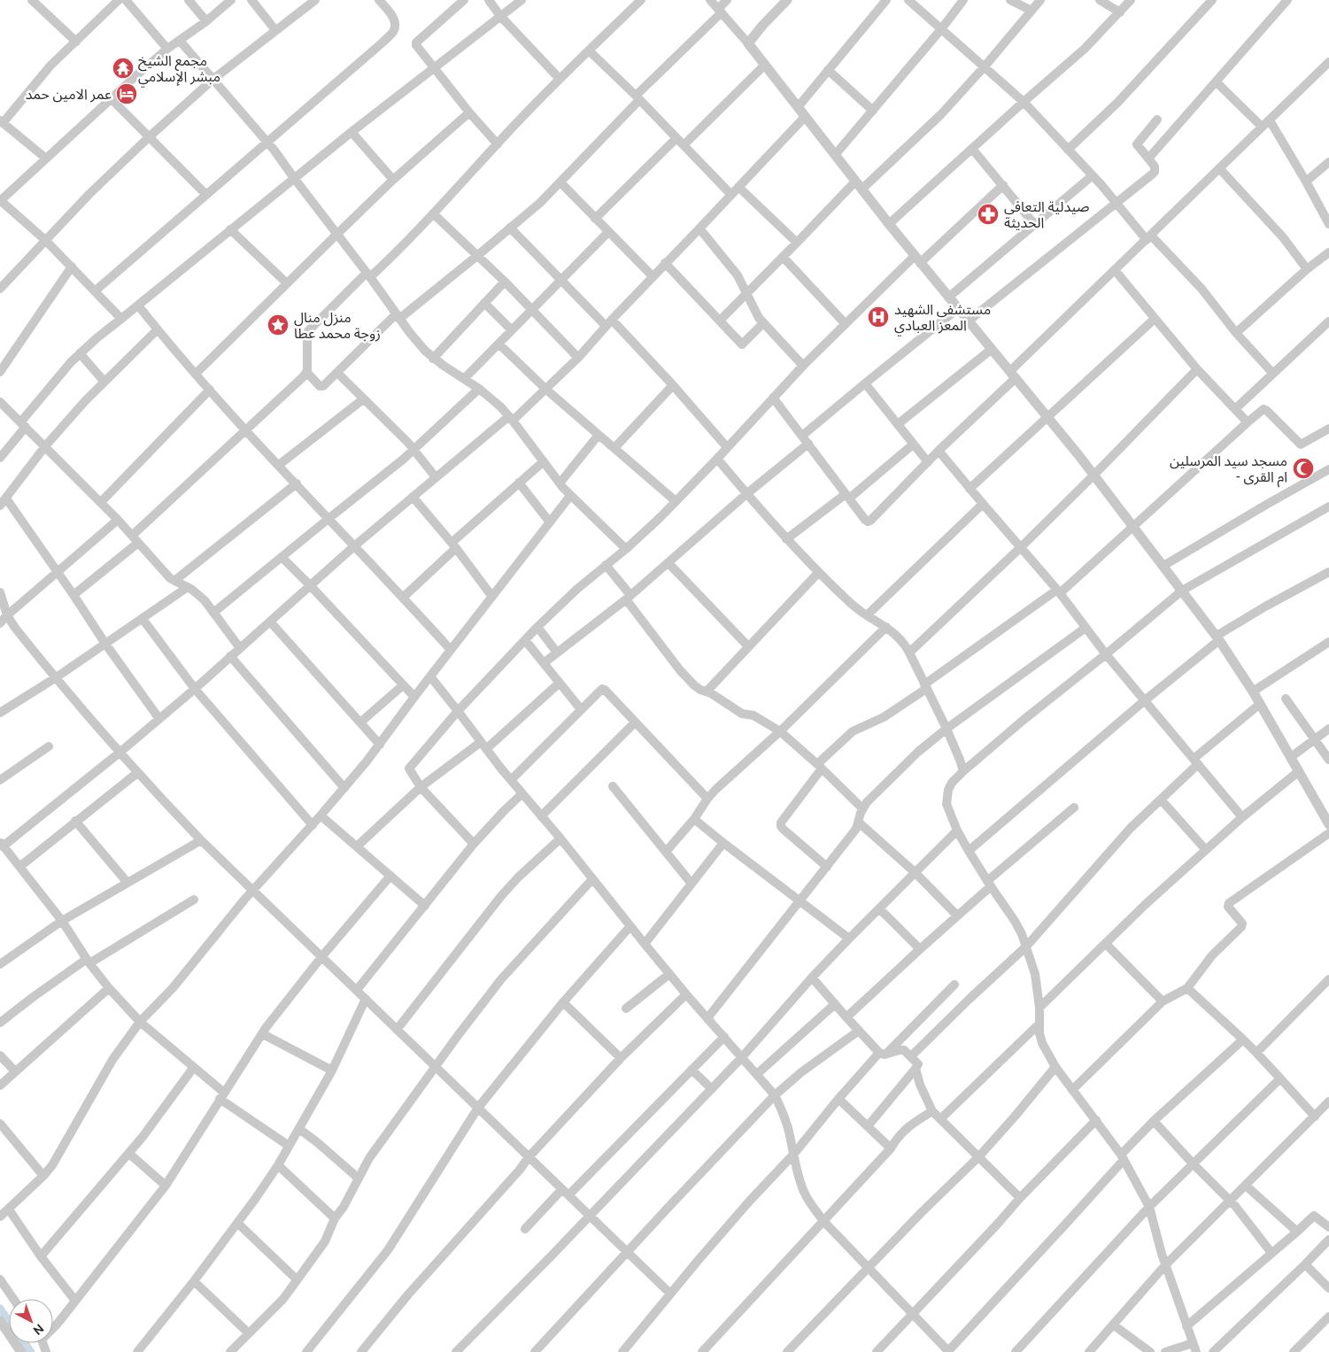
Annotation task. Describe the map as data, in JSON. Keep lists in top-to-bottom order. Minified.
{"places":{"temple":["مجمع الشيخ مبشر الإسلامي"],"hotel":["عمر الامين حمد"],"pharmacy":["صيدلية التعافي الحديثة"],"hospital":["مستشفى الشهيد المعز العبادي"],"place":["منزل منال زوجة محمد عطا"],"mosque":["مسجد سيد المرسلين - ام القرى"]},"north":"bottom right"}
